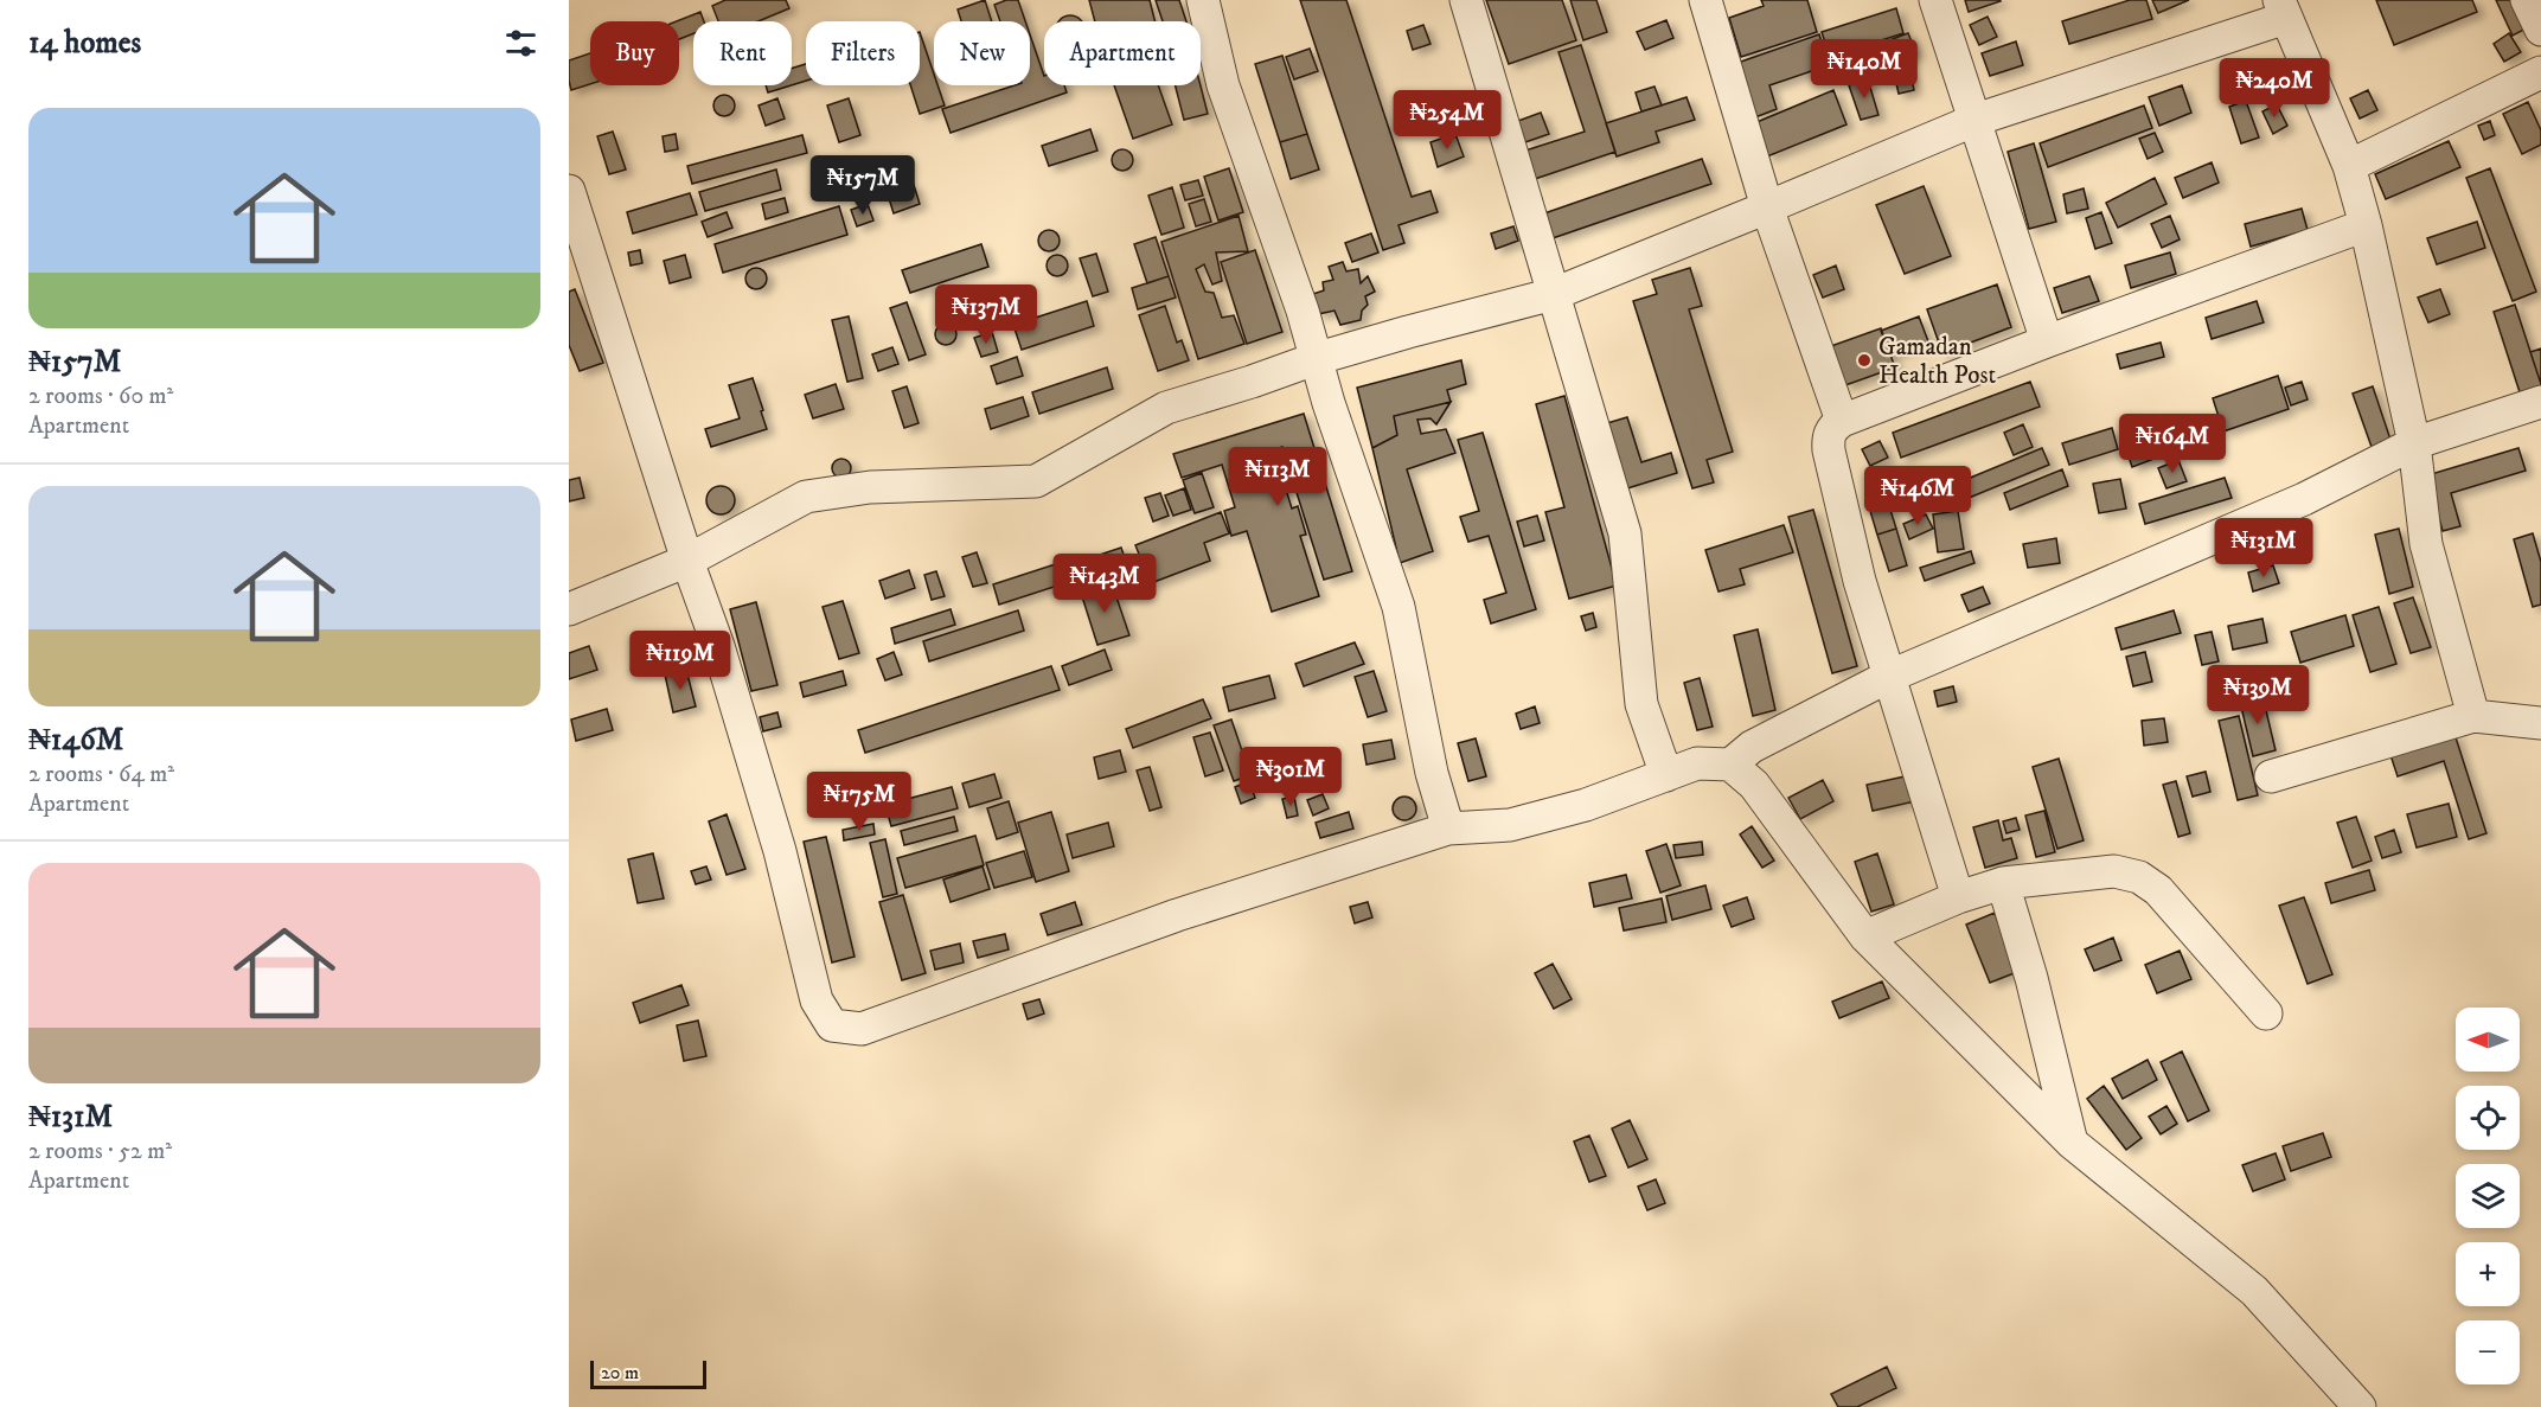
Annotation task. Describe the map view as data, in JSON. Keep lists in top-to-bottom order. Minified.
{"places":["Gamadan Health Post"],"scale_bar":"20 m","north":"left","page":{"heading":"14 homes","chip":["Buy","Rent","Filters","New","Apartment"],"price":["₦140M","₦240M","₦254M","₦157M","₦137M","₦164M","₦113M","₦146M","₦131M","₦143M","₦119M","₦139M","₦301M","₦175M"],"list":[{"name":"₦157M","note":"2 rooms · 60 m² · Apartment"},{"name":"₦146M","note":"2 rooms · 64 m² · Apartment"},{"name":"₦131M","note":"2 rooms · 52 m² · Apartment"}],"map_buttons":["+","−"],"scale":"20 m"}}
